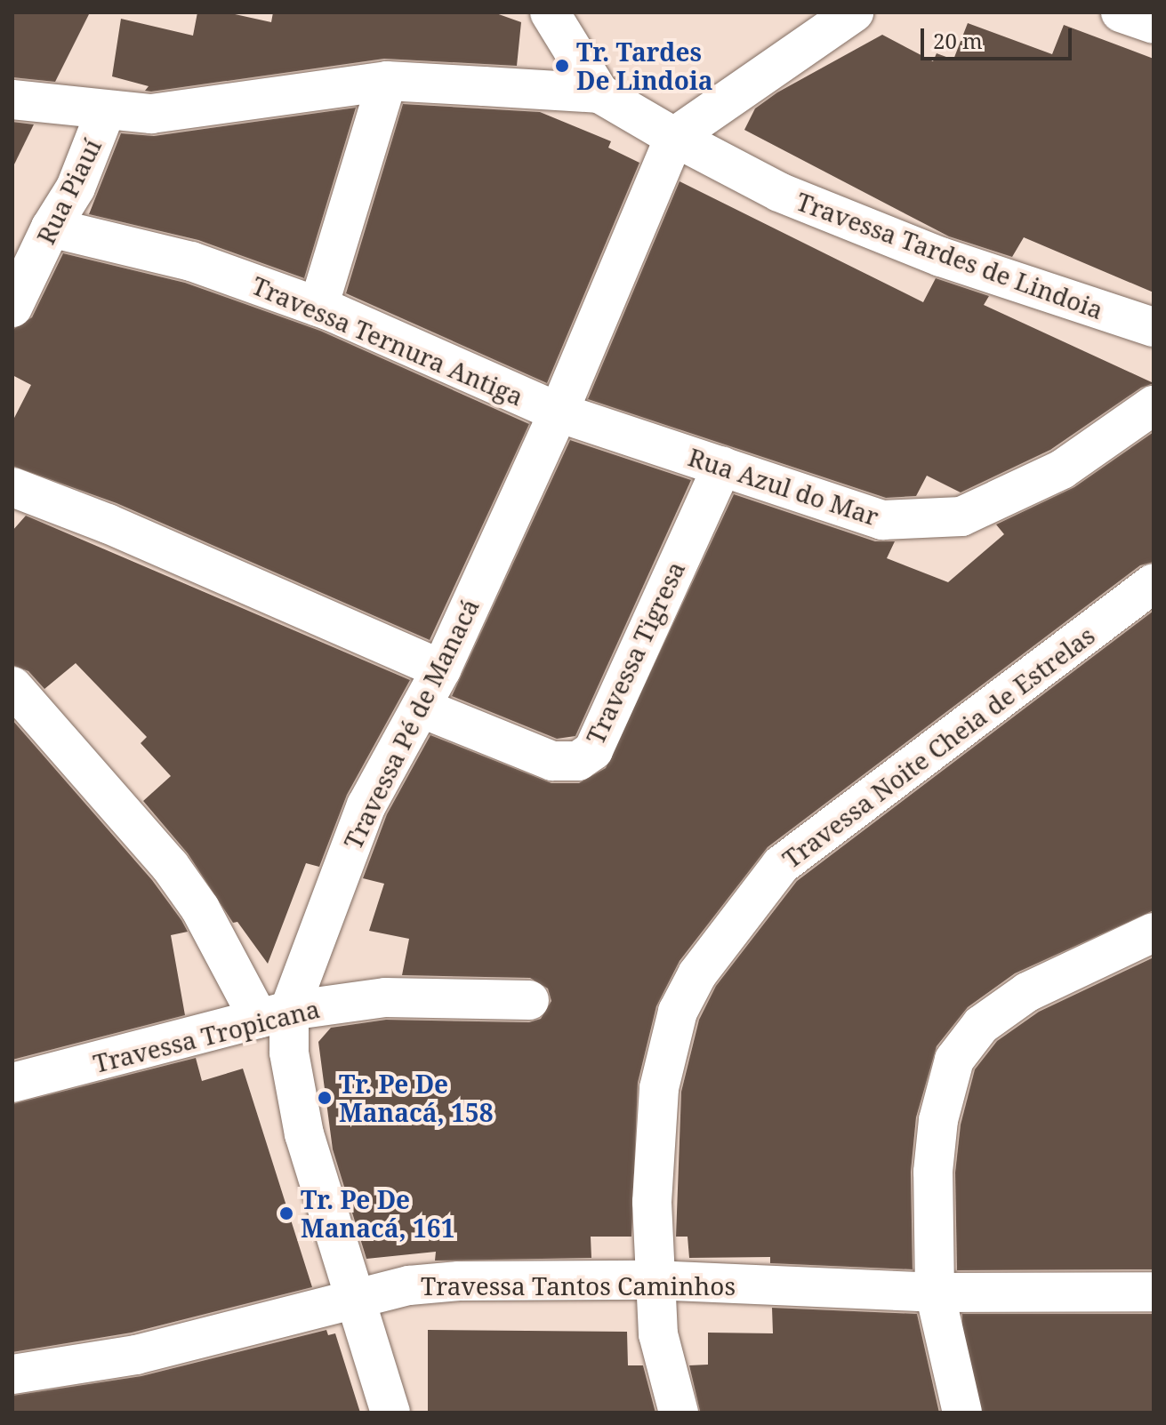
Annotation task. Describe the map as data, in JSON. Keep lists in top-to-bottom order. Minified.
{"streets":{"street":["Rua Piauí","Travessa Tardes de Lindoia","Travessa Ternura Antiga","Rua Azul do Mar","Travessa Tigresa","Travessa Pé de Manacá","Travessa Noite Cheia de Estrelas","Travessa Tropicana","Travessa Tantos Caminhos"]},"crossings":[["Rua Piauí","Travessa Ternura Antiga"],["Travessa Tardes de Lindoia","Travessa Pé de Manacá"],["Travessa Ternura Antiga","Rua Azul do Mar"],["Travessa Ternura Antiga","Travessa Pé de Manacá"],["Rua Azul do Mar","Travessa Tigresa"],["Rua Azul do Mar","Travessa Pé de Manacá"],["Travessa Tigresa","Travessa Pé de Manacá"],["Travessa Pé de Manacá","Travessa Tropicana"],["Travessa Pé de Manacá","Travessa Tantos Caminhos"],["Travessa Noite Cheia de Estrelas","Travessa Tantos Caminhos"]],"places":["Tr. Tardes De Lindoia","Tr. Pe De Manacá, 158","Tr. Pe De Manacá, 161"],"scale_bar":"20 m"}
